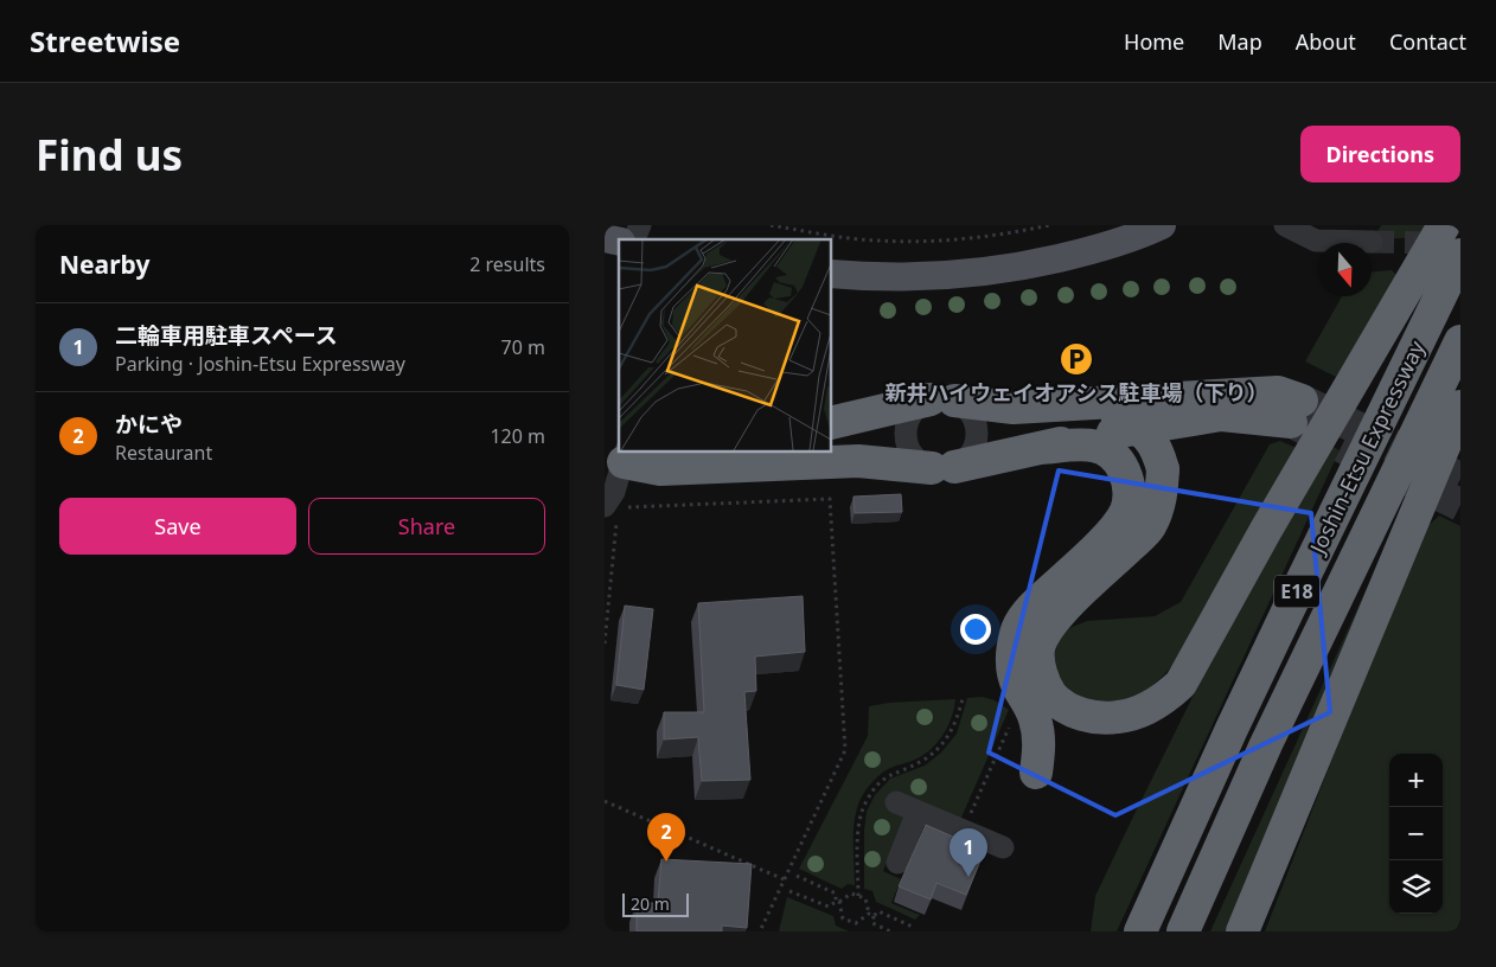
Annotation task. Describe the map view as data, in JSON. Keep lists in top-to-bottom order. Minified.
{"streets":{"highway":["Joshin-Etsu Expressway","E18"]},"places":{"parking":["新井ハイウェイオアシス駐車場（下り）"]},"scale_bar":"20 m","north":"bottom","page":{"header":"Streetwise","nav":["Home","Map","About","Contact"],"buttons":["Directions",["Save","Share"]],"title":"Find us","heading":["Nearby","2 results"],"list":[{"mark":"1","name":"二輪車用駐車スペース","note":"Parking · Joshin-Etsu Expressway","value":"70 m"},{"mark":"2","name":"かにや","note":"Restaurant","value":"120 m"}],"map_buttons":["+","−"],"pins":["2","1"],"scale":"20 m"}}
